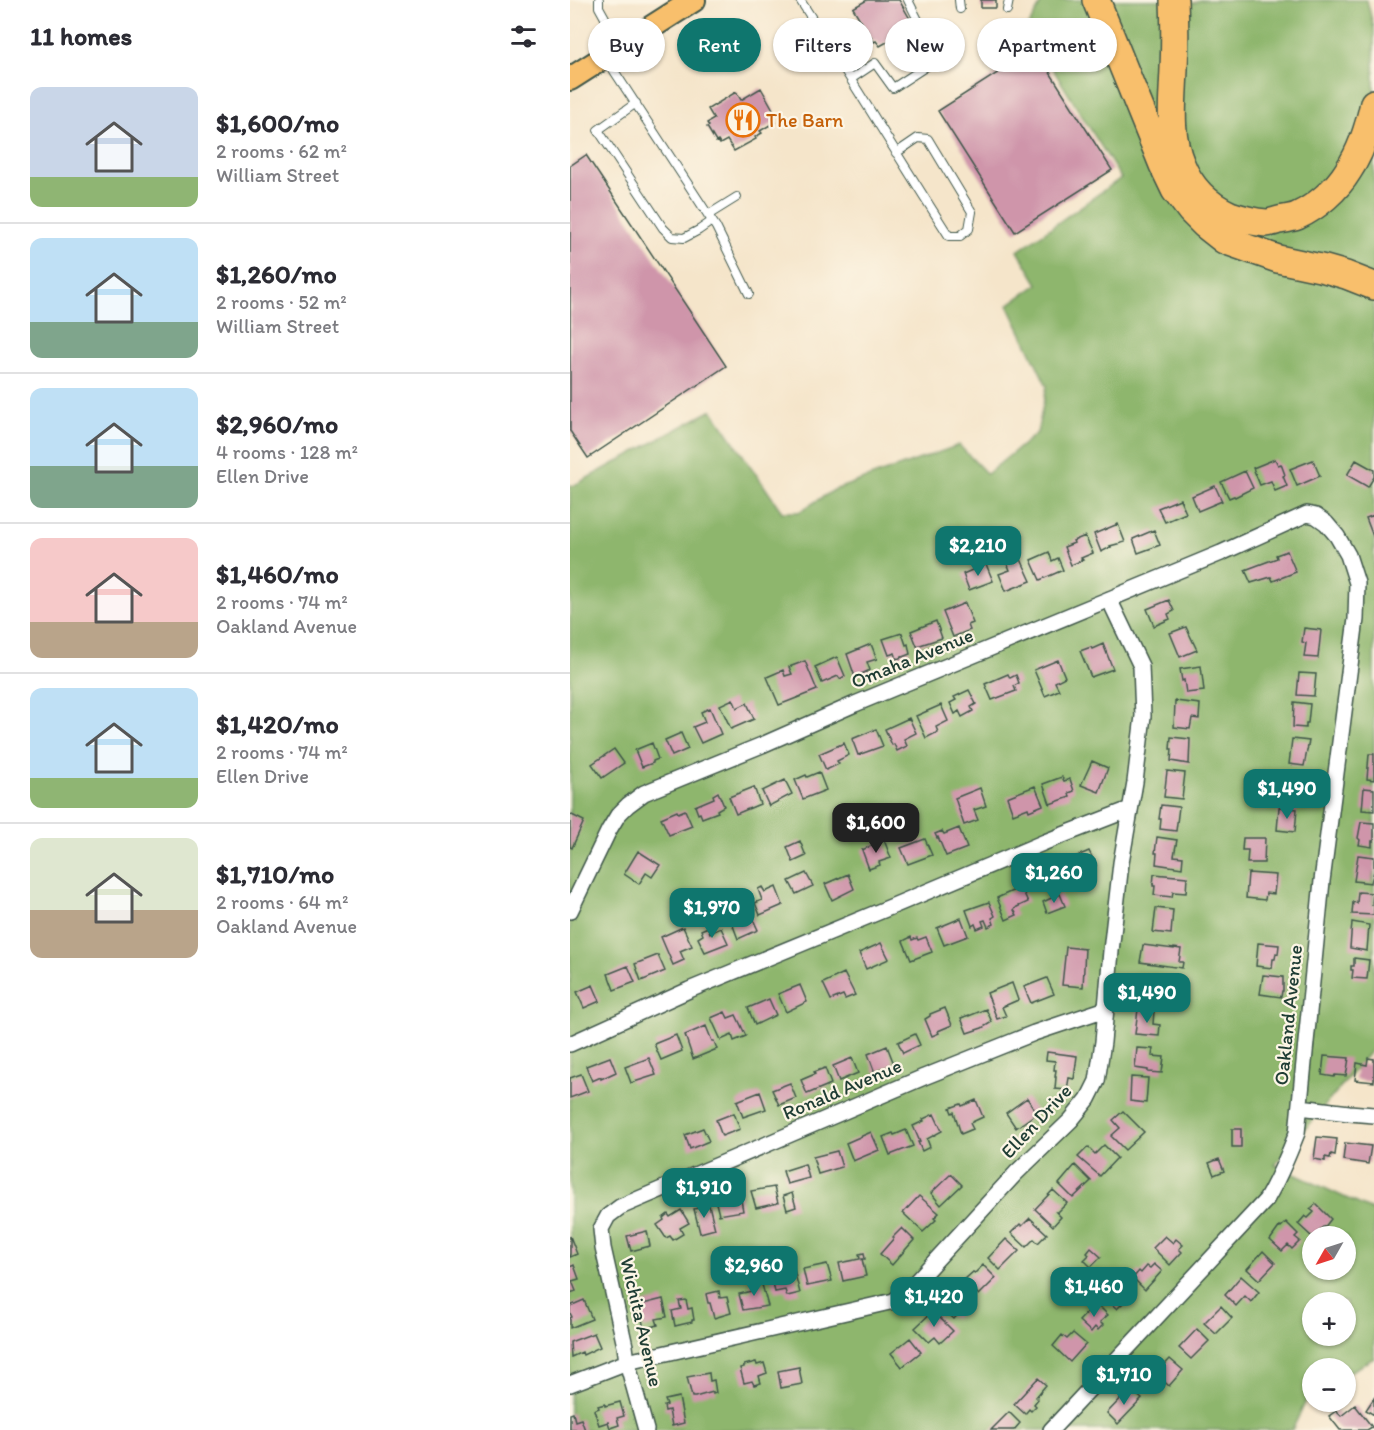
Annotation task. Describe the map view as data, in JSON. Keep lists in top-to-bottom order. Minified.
{"streets":{"street":["Omaha Avenue","Oakland Avenue","Ronald Avenue","Ellen Drive","Wichita Avenue"]},"crossings":[["Omaha Avenue","Oakland Avenue"],["Omaha Avenue","Ellen Drive"],["Ronald Avenue","Ellen Drive"],["Ronald Avenue","Wichita Avenue"],["Ellen Drive","Wichita Avenue"]],"places":{"restaurant":["The Barn"]},"north":"bottom left","page":{"heading":"11 homes","chip":["Buy","Rent","Filters","New","Apartment"],"list":[{"name":"$1,600/mo","note":"2 rooms · 62 m² · William Street"},{"name":"$1,260/mo","note":"2 rooms · 52 m² · William Street"},{"name":"$2,960/mo","note":"4 rooms · 128 m² · Ellen Drive"},{"name":"$1,460/mo","note":"2 rooms · 74 m² · Oakland Avenue"},{"name":"$1,420/mo","note":"2 rooms · 74 m² · Ellen Drive"},{"name":"$1,710/mo","note":"2 rooms · 64 m² · Oakland Avenue"}],"price":["$2,210","$1,490","$1,600","$1,260","$1,970","$1,490","$1,910","$2,960","$1,460","$1,420","$1,710"],"map_buttons":["+","−"]}}
